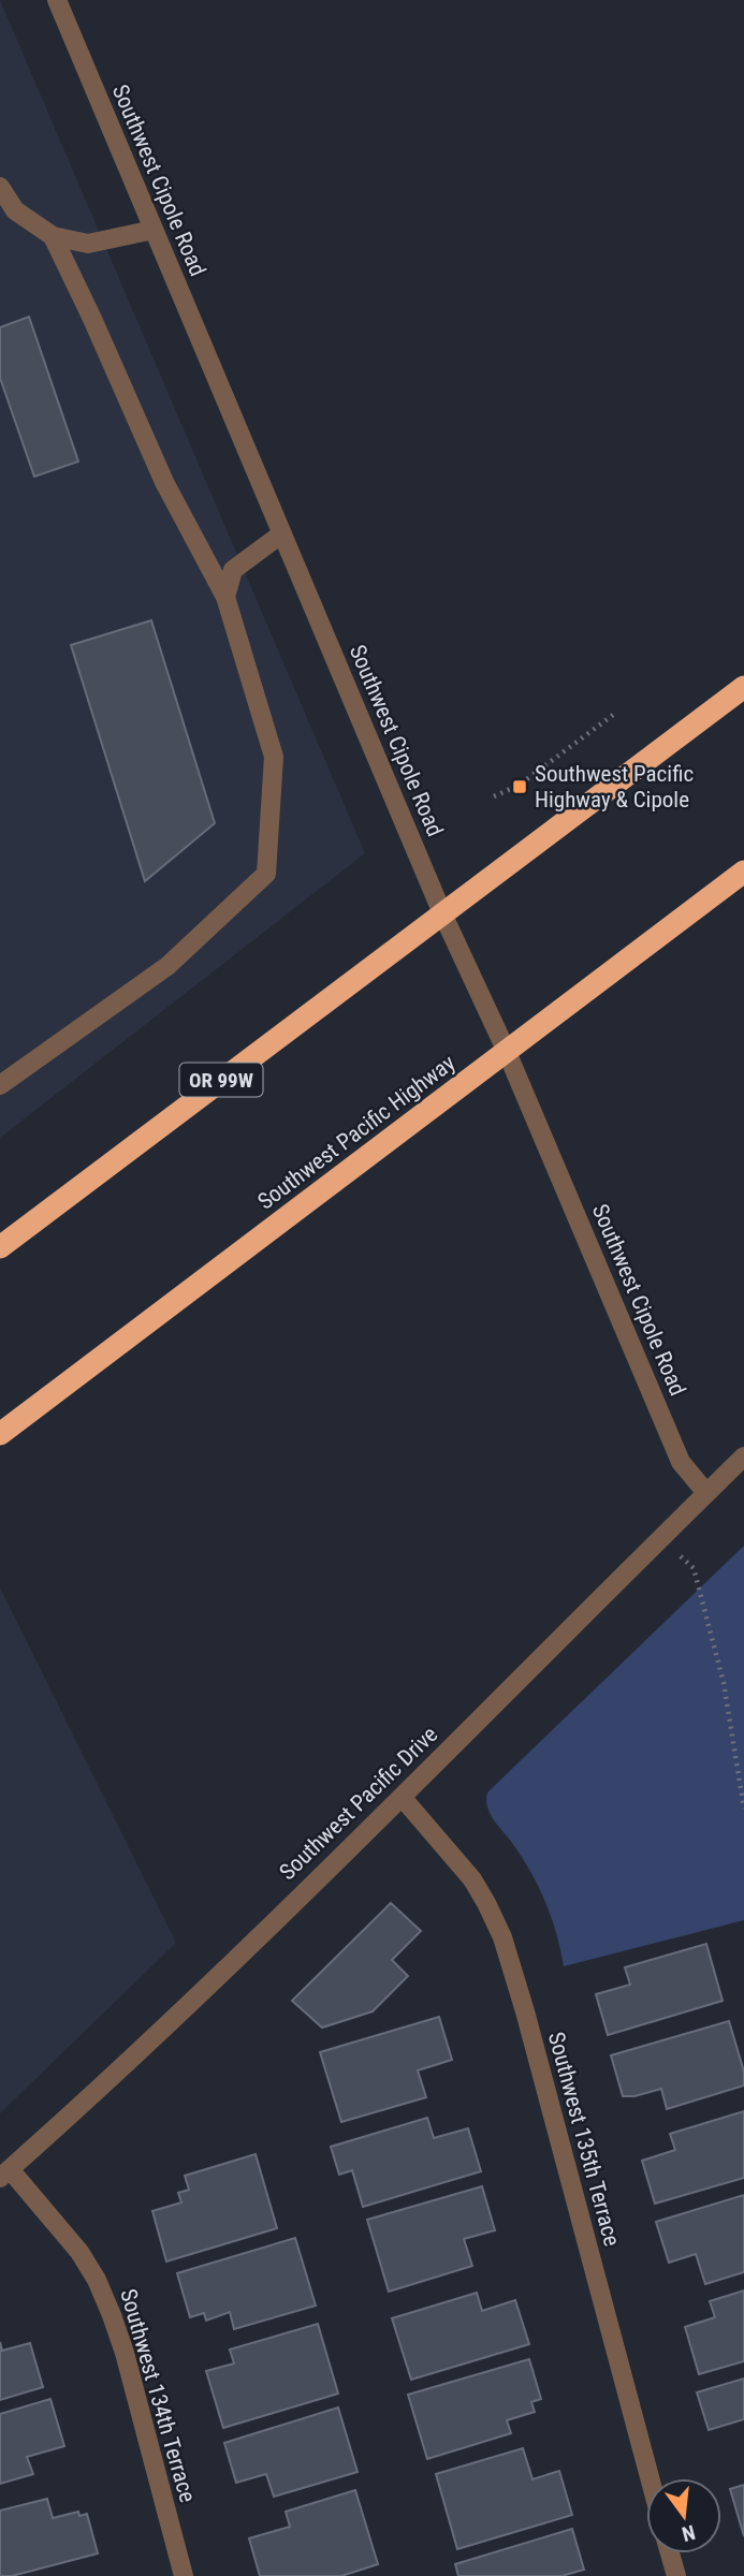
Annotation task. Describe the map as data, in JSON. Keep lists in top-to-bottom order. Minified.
{"streets":{"highway":["OR 99W","Southwest Pacific Highway"],"street":["Southwest Cipole Road","Southwest Pacific Drive","Southwest 135th Terrace","Southwest 134th Terrace"]},"crossings":[["Southwest Cipole Road","OR 99W"],["Southwest Cipole Road","Southwest Pacific Highway"],["Southwest Cipole Road","Southwest Pacific Drive"],["Southwest Pacific Drive","Southwest 135th Terrace"],["Southwest Pacific Drive","Southwest 134th Terrace"]],"places":{"transit":["Southwest Pacific Highway & Cipole"]},"north":"bottom"}
